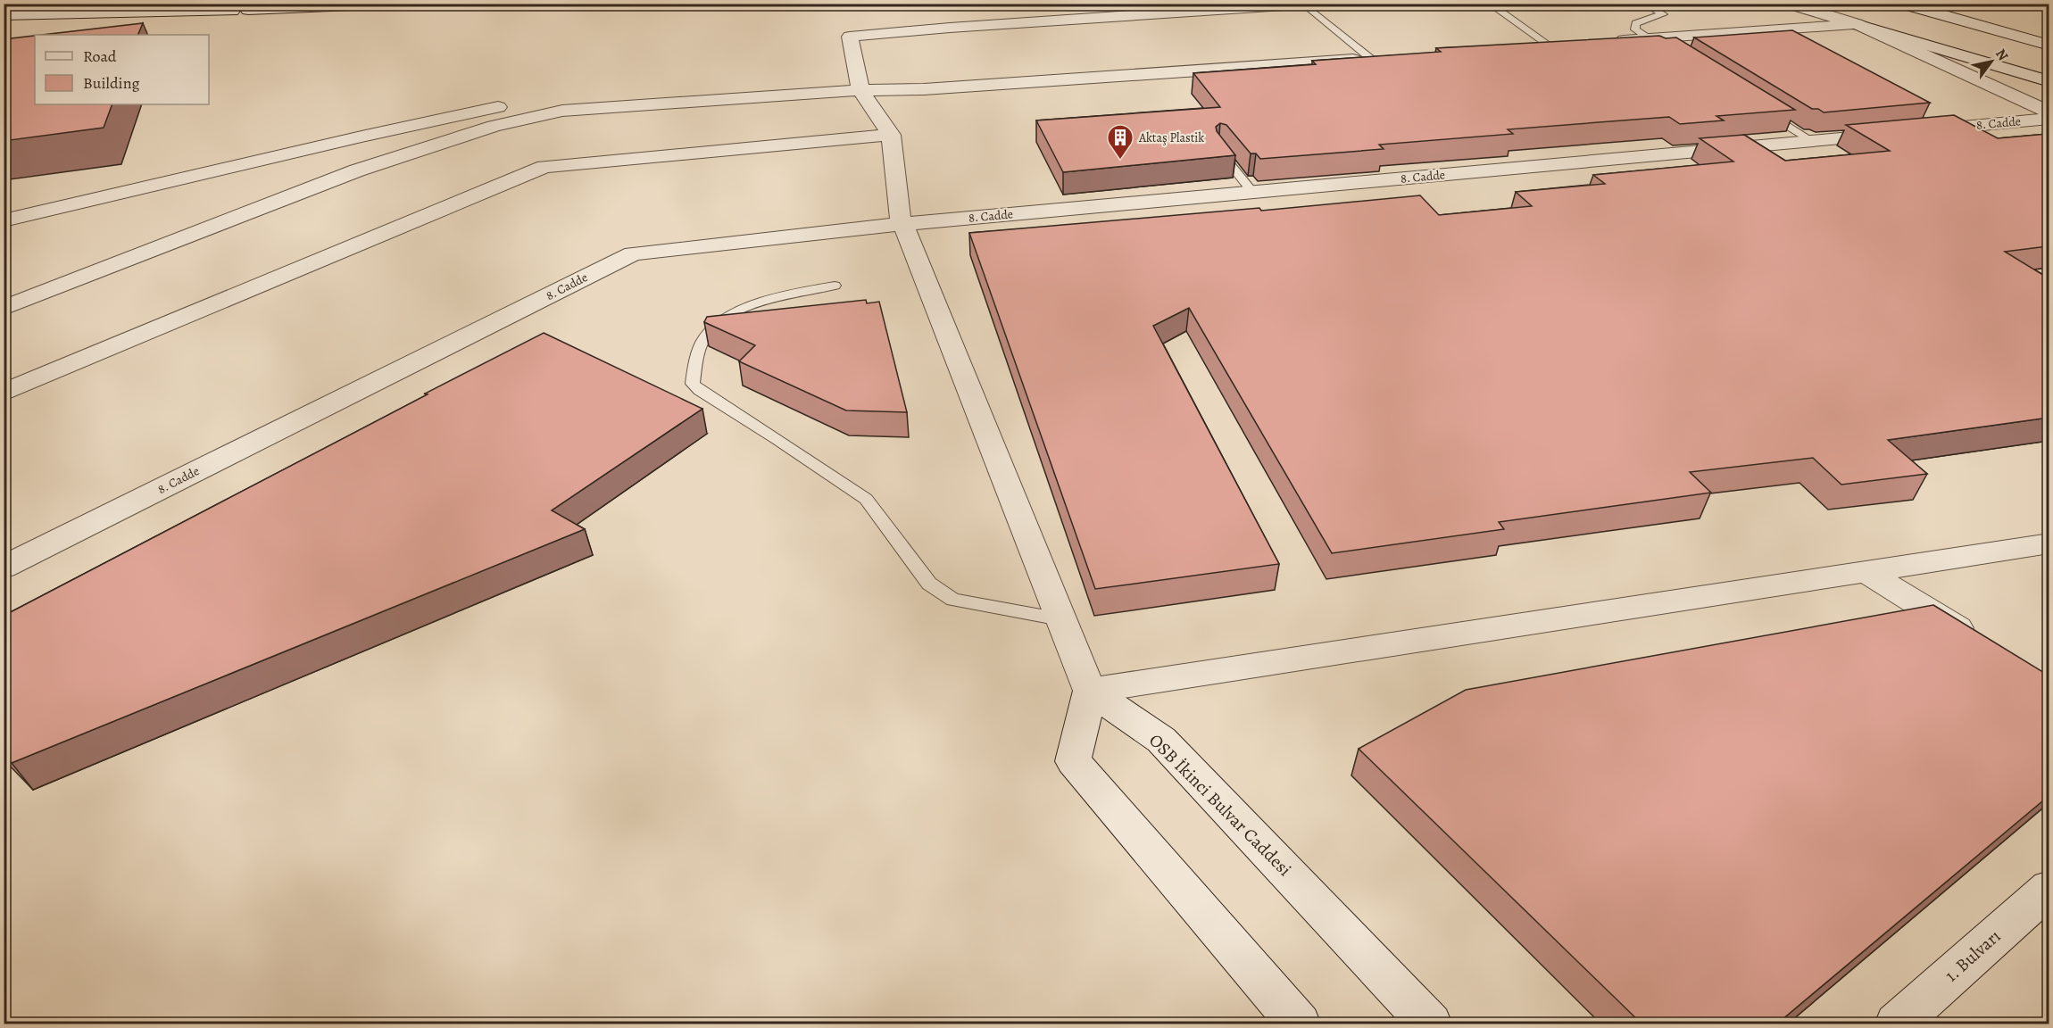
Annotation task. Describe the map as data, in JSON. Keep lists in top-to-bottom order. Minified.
{"streets":{"street":["8. Cadde","OSB İkinci Bulvar Caddesi","1. Bulvarı"]},"places":{"building":["Aktaş Plastik"]},"legend":["Road","Building"],"north":"top right"}
